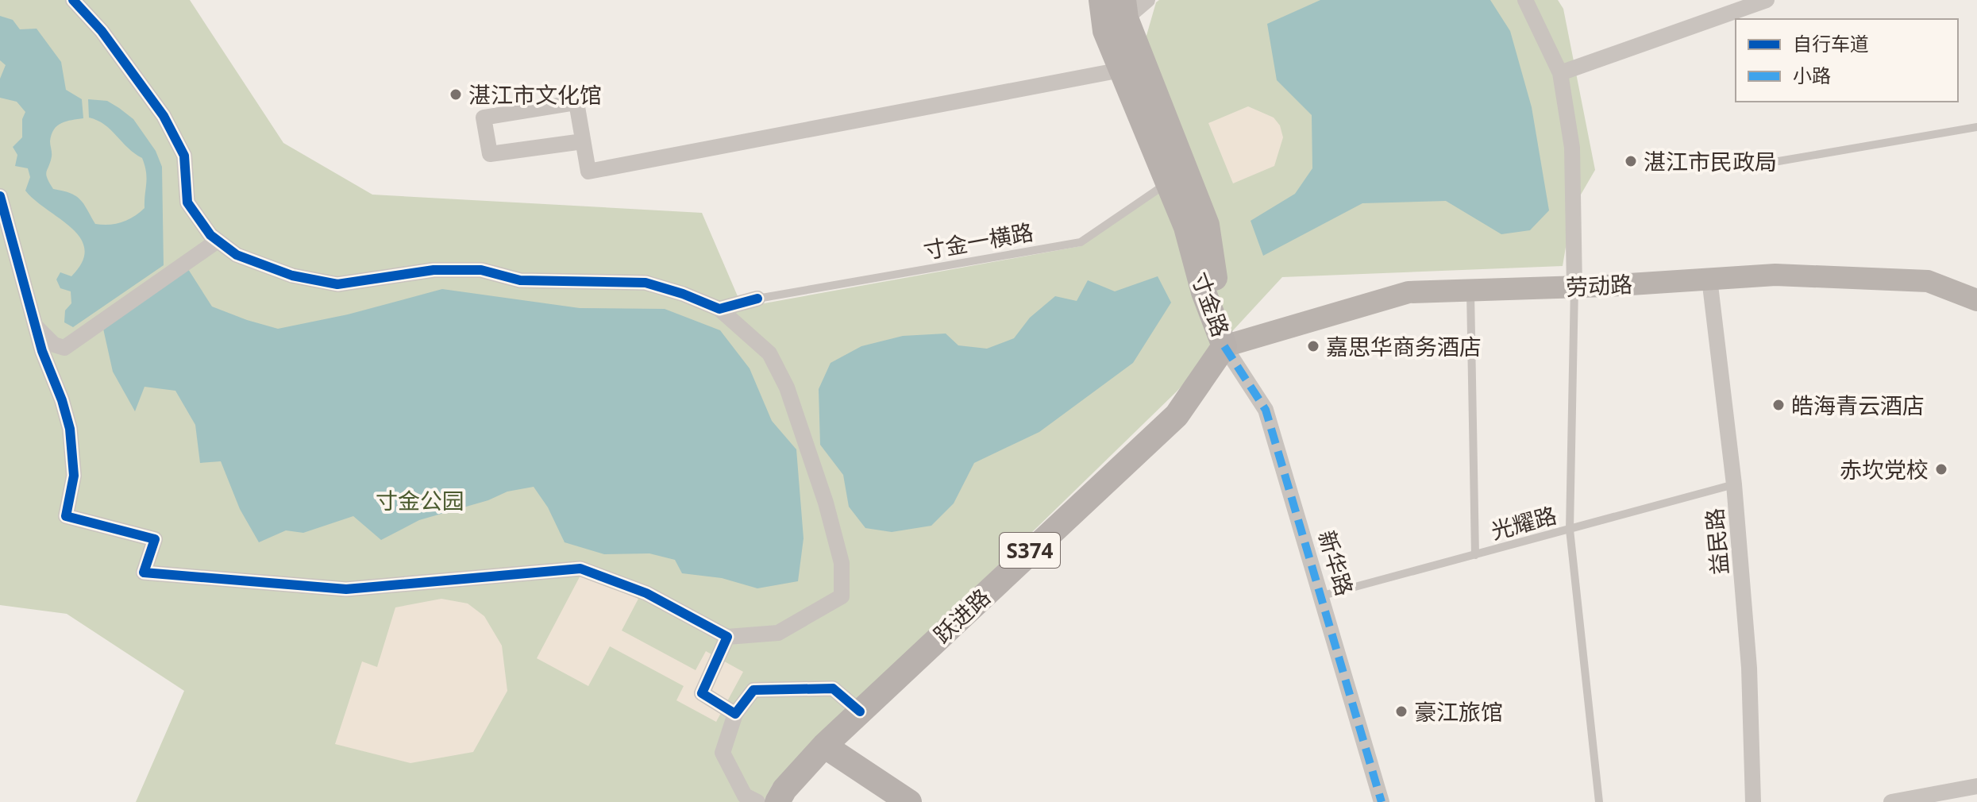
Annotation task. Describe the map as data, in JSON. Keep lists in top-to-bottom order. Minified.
{"streets":{"main road":["寸金路","S374","跃进路"],"street":["劳动路","益民路","新华路"],"lane":["寸金一横路","光耀路"]},"crossings":[["寸金一横路","寸金路"],["劳动路","寸金路"],["劳动路","益民路"],["劳动路","新华路"],["劳动路","跃进路"],["寸金路","新华路"],["寸金路","跃进路"],["光耀路","益民路"],["光耀路","新华路"],["新华路","跃进路"]],"parks":["寸金公园"],"places":["湛江市文化馆","湛江市民政局","嘉思华商务酒店","皓海青云酒店","赤坎党校","豪江旅馆"],"legend":["自行车道","小路"]}
